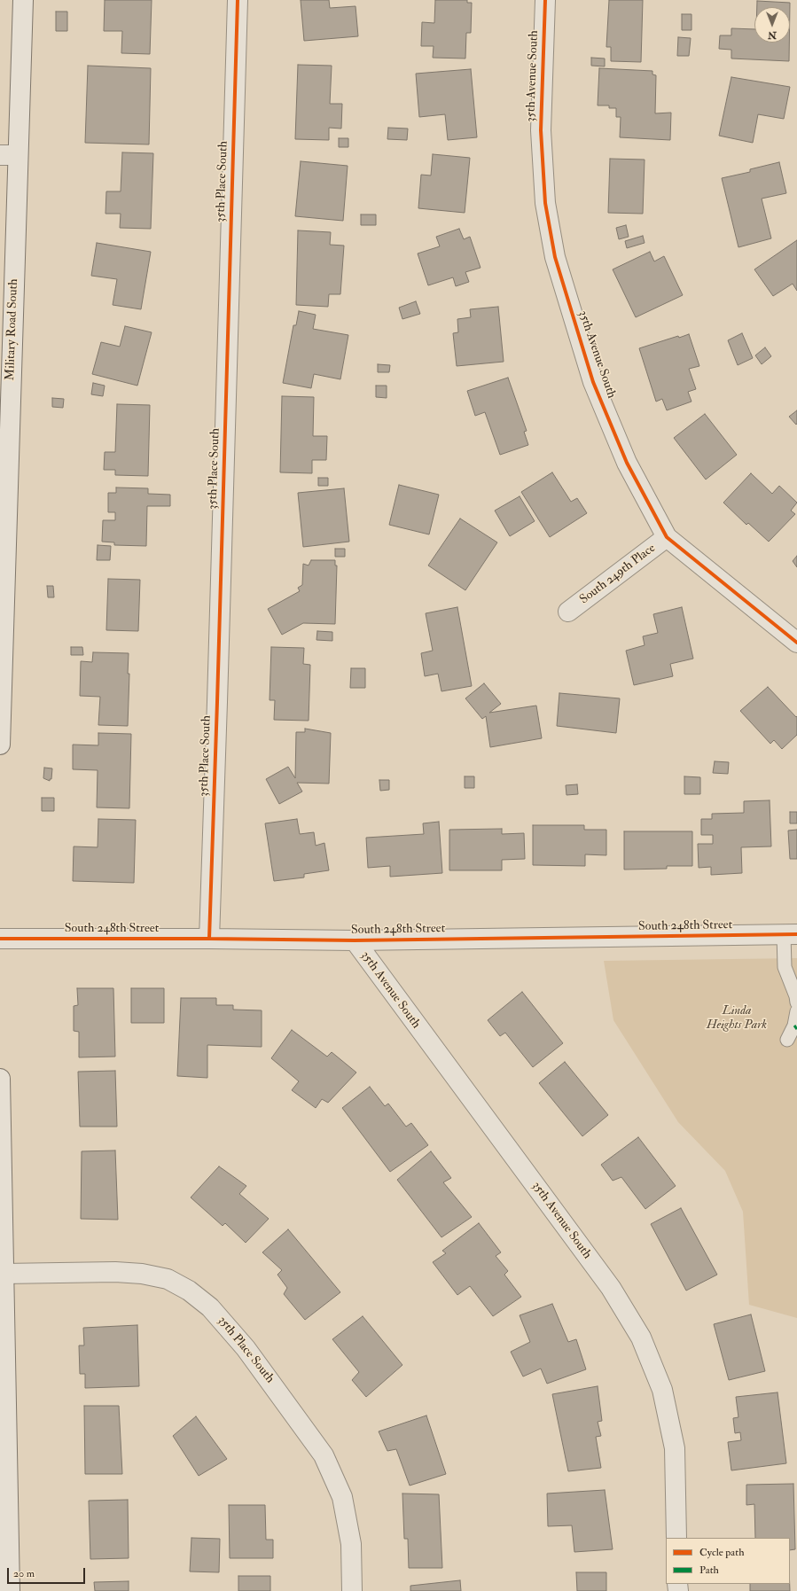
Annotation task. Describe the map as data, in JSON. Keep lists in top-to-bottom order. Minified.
{"streets":{"street":["35th Avenue South","35th Place South","Military Road South","South 249th Place","South 248th Street"]},"crossings":[["35th Avenue South","South 249th Place"],["35th Avenue South","South 248th Street"],["35th Place South","South 248th Street"]],"parks":["Linda Heights Park"],"legend":["Cycle path","Path"],"scale_bar":"20 m","north":"bottom"}
